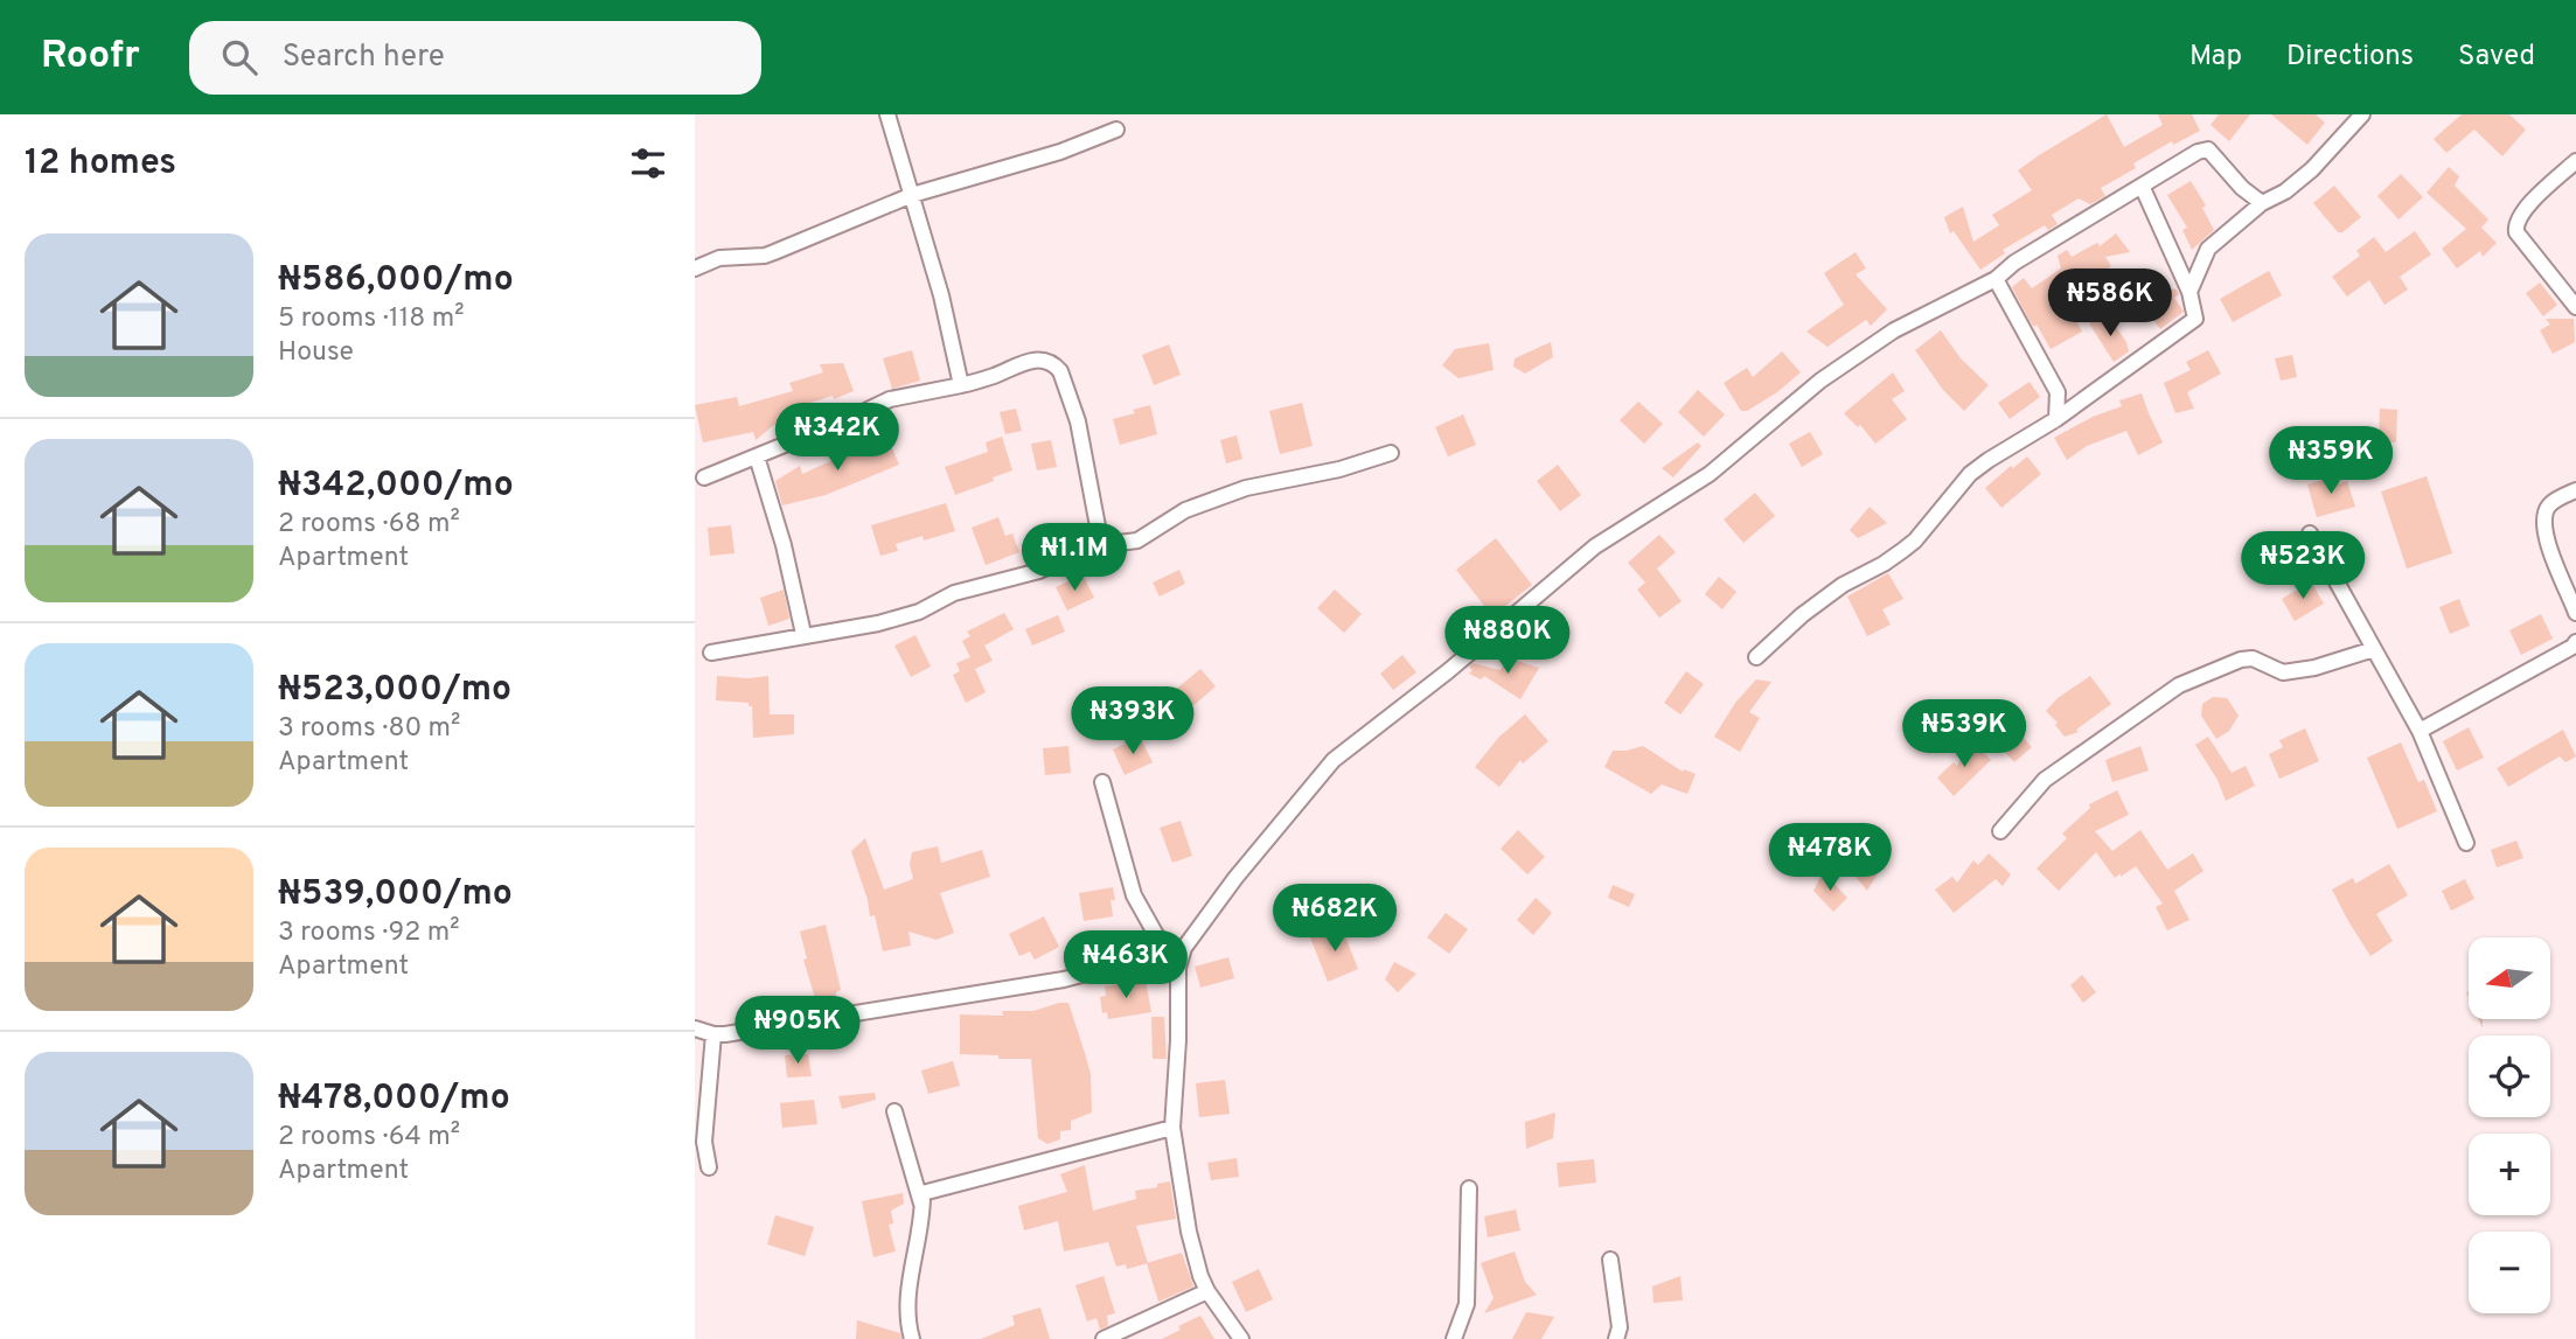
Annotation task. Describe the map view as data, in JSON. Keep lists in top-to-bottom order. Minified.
{"north":"left","page":{"header":"Roofr","search":"Search here","nav":["Map","Directions","Saved"],"heading":"12 homes","list":[{"name":"₦586,000/mo","note":"5 rooms · 118 m² · House"},{"name":"₦342,000/mo","note":"2 rooms · 68 m² · Apartment"},{"name":"₦523,000/mo","note":"3 rooms · 80 m² · Apartment"},{"name":"₦539,000/mo","note":"3 rooms · 92 m² · Apartment"},{"name":"₦478,000/mo","note":"2 rooms · 64 m² · Apartment"}],"price":["₦586K","₦342K","₦359K","₦1.1M","₦523K","₦880K","₦393K","₦539K","₦478K","₦682K","₦463K","₦905K"],"map_buttons":["+","−"]}}
